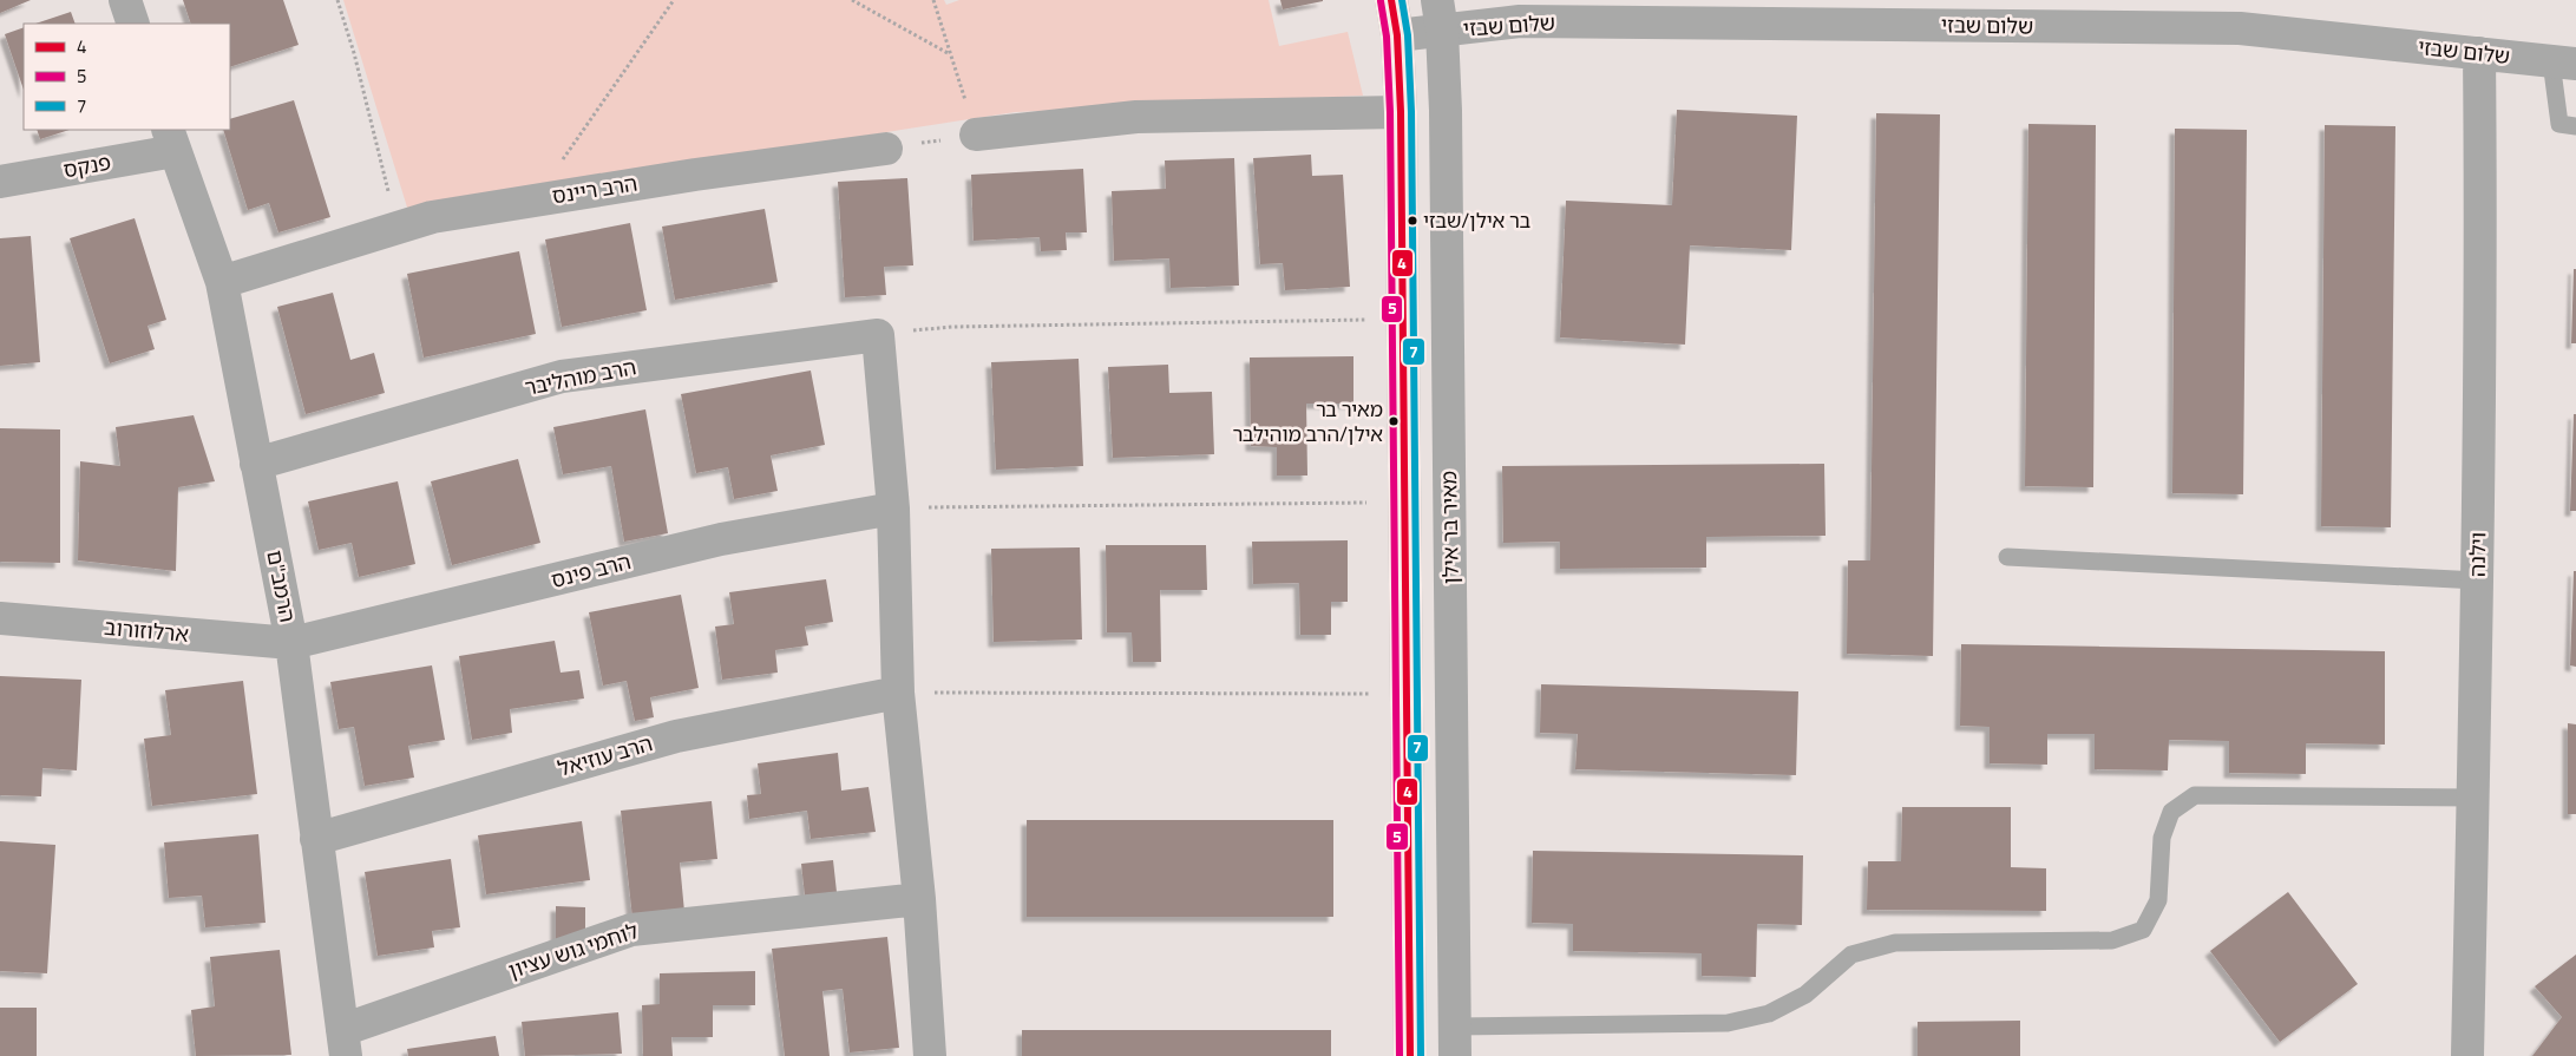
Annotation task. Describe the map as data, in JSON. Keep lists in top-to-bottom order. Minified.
{"streets":{"street":["שלום שבזי","פנקס","הרב ריינס","הרב מוהליבר","מאיר בר אילן","וילנה","הרב פינס","הרמב\"ם","ארלוזורוב","הרב עוזיאל","לוחמי גוש עציון"]},"crossings":[["שלום שבזי","מאיר בר אילן"],["שלום שבזי","וילנה"],["פנקס","הרמב\"ם"],["הרב ריינס","הרמב\"ם"],["הרב מוהליבר","הרמב\"ם"],["הרב פינס","הרמב\"ם"],["הרב פינס","ארלוזורוב"],["הרמב\"ם","ארלוזורוב"],["הרמב\"ם","הרב עוזיאל"],["הרמב\"ם","לוחמי גוש עציון"]],"places":["בר אילן/שבזי","מאיר בר אילן/הרב מוהילבר"],"lines":["transit line 4","transit line 7","transit line 5"],"legend":["4","5","7"]}
